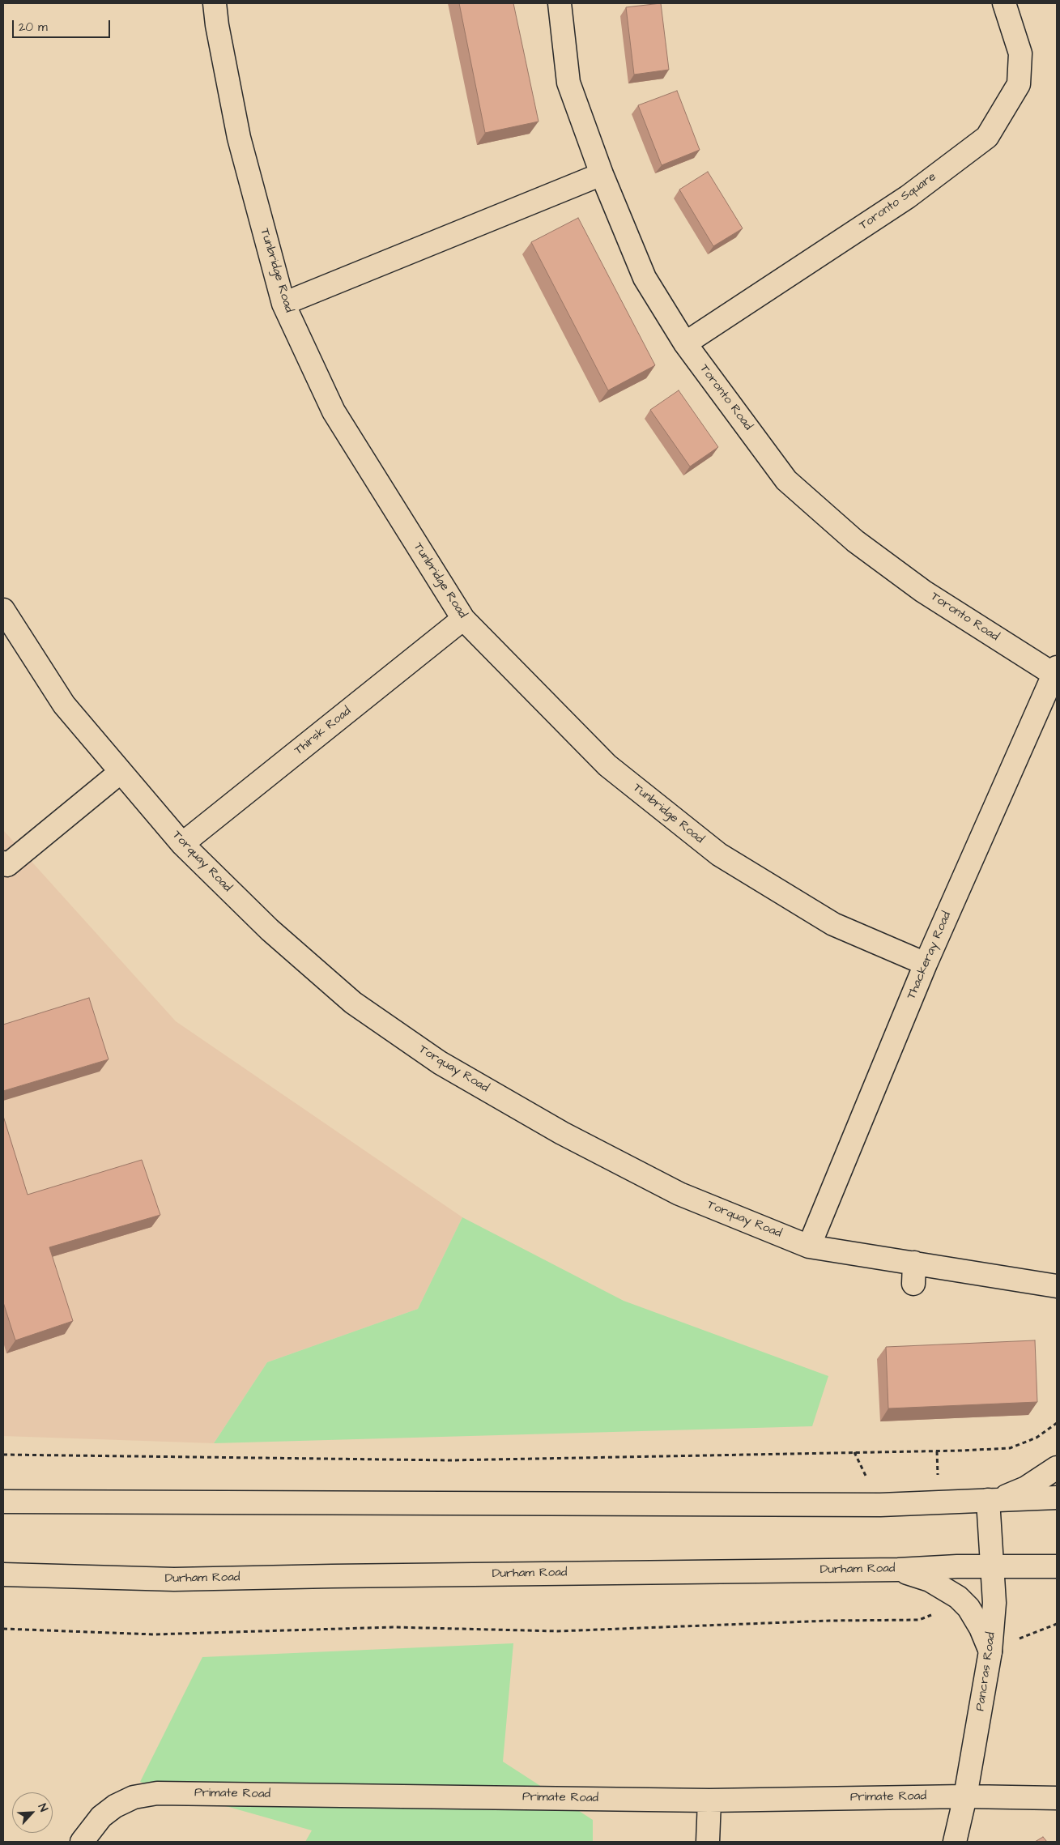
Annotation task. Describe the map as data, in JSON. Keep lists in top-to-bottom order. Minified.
{"streets":{"main road":["Toronto Square","Tunbridge Road","Toronto Road","Thirsk Road","Torquay Road","Thackeray Road","Durham Road","Pancras Road","Primate Road"]},"crossings":[["Toronto Square","Toronto Road"],["Tunbridge Road","Thirsk Road"],["Tunbridge Road","Thackeray Road"],["Toronto Road","Thackeray Road"],["Thirsk Road","Torquay Road"],["Torquay Road","Thackeray Road"],["Durham Road","Pancras Road"],["Pancras Road","Primate Road"]],"scale_bar":"20 m","north":"top right"}
